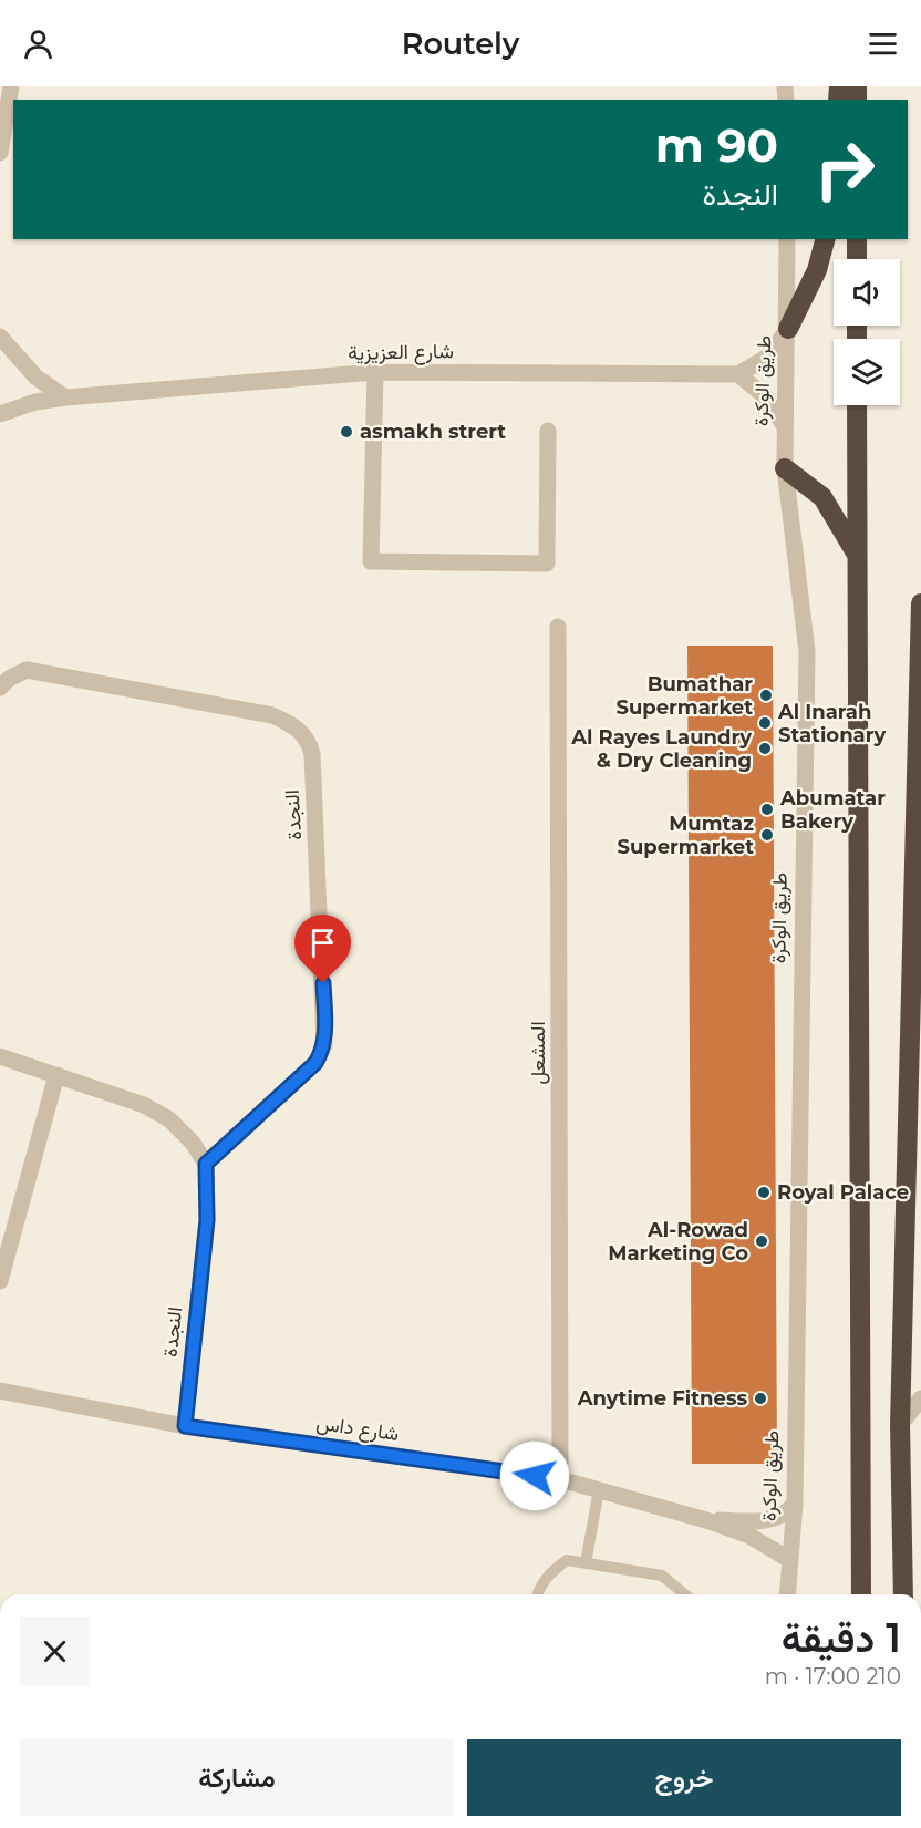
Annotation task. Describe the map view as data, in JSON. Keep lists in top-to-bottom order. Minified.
{"streets":{"street":["شارع العزيزية","طريق الوكرة","النجدة","المشعل","شارع داس"]},"crossings":[["طريق الوكرة","شارع داس"],["النجدة","شارع داس"],["المشعل","شارع داس"]],"places":["asmakh strert","Bumathar Supermarket","Al Inarah Stationary","Al Rayes Laundry & Dry Cleaning","Abumatar Bakery","Mumtaz Supermarket","Royal Palace","Al-Rowad Marketing Co","Anytime Fitness"],"page":{"header":"Routely","turn":["90 m","النجدة"],"heading":["1 دقيقة","210 m · 17:00"],"buttons":["خروج","مشاركة"]}}
